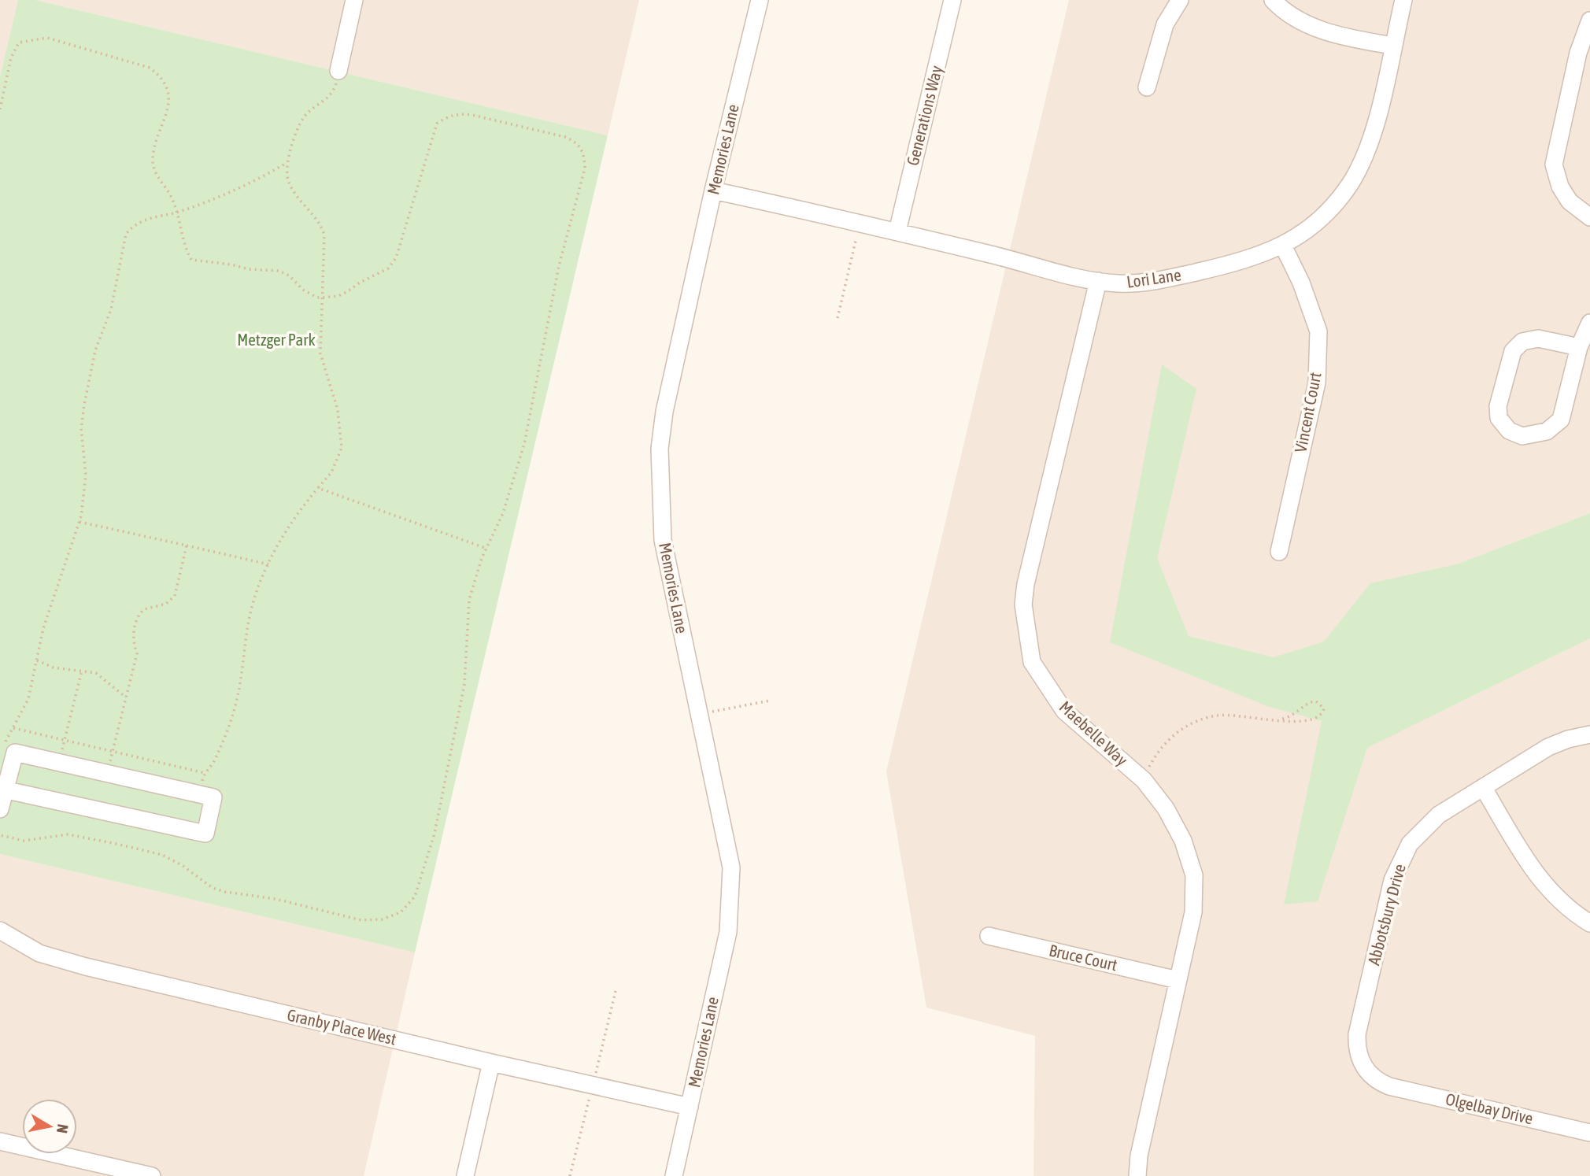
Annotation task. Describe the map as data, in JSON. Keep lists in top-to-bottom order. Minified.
{"streets":{"street":["Generations Way","Memories Lane","Lori Lane","Vincent Court","Maebelle Way","Abbotsbury Drive","Bruce Court","Granby Place West","Olgelbay Drive"]},"crossings":[["Generations Way","Lori Lane"],["Memories Lane","Lori Lane"],["Memories Lane","Granby Place West"],["Lori Lane","Vincent Court"],["Lori Lane","Maebelle Way"],["Maebelle Way","Bruce Court"],["Abbotsbury Drive","Olgelbay Drive"]],"parks":["Metzger Park"],"north":"right"}
